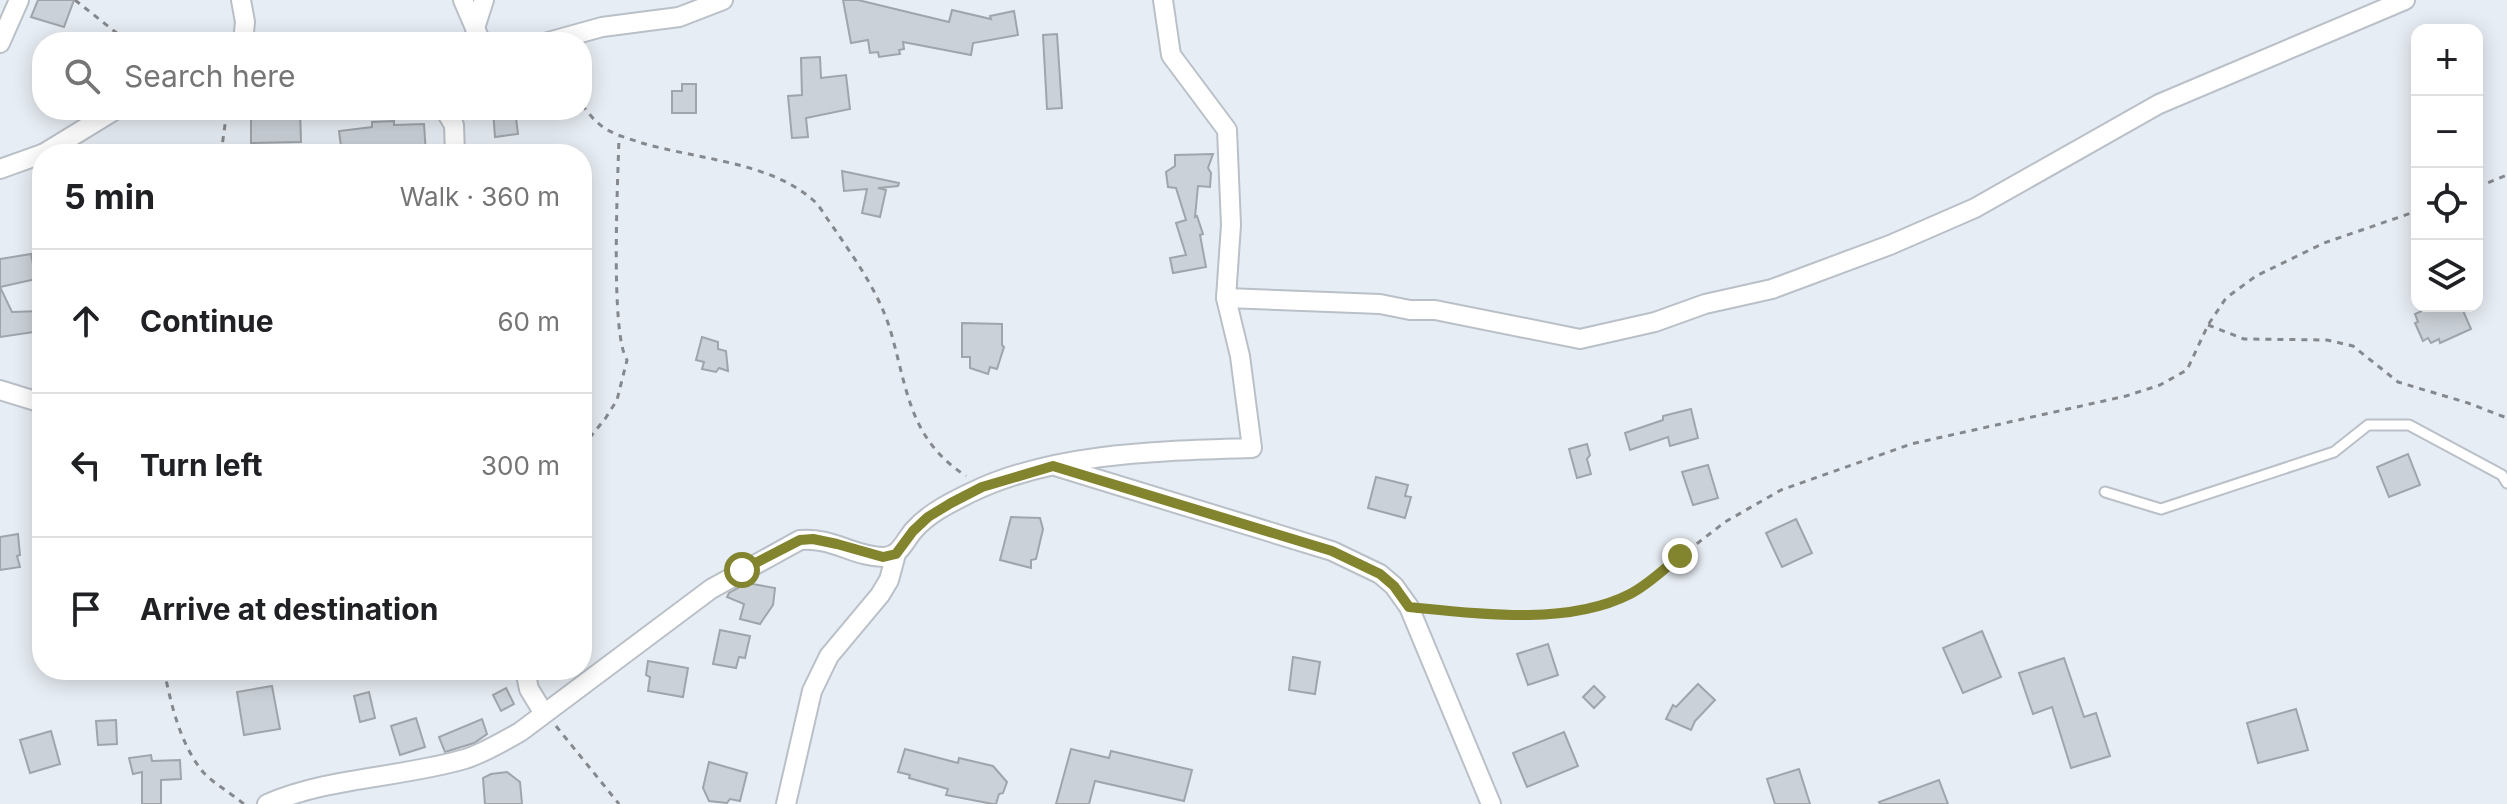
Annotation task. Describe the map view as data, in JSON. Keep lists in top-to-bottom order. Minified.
{"page":{"map_buttons":["+","−"],"search":"Search here","heading":["5 min","Walk · 360 m"],"list":[["Continue","60 m"],["Turn left","300 m"],"Arrive at destination"]}}
